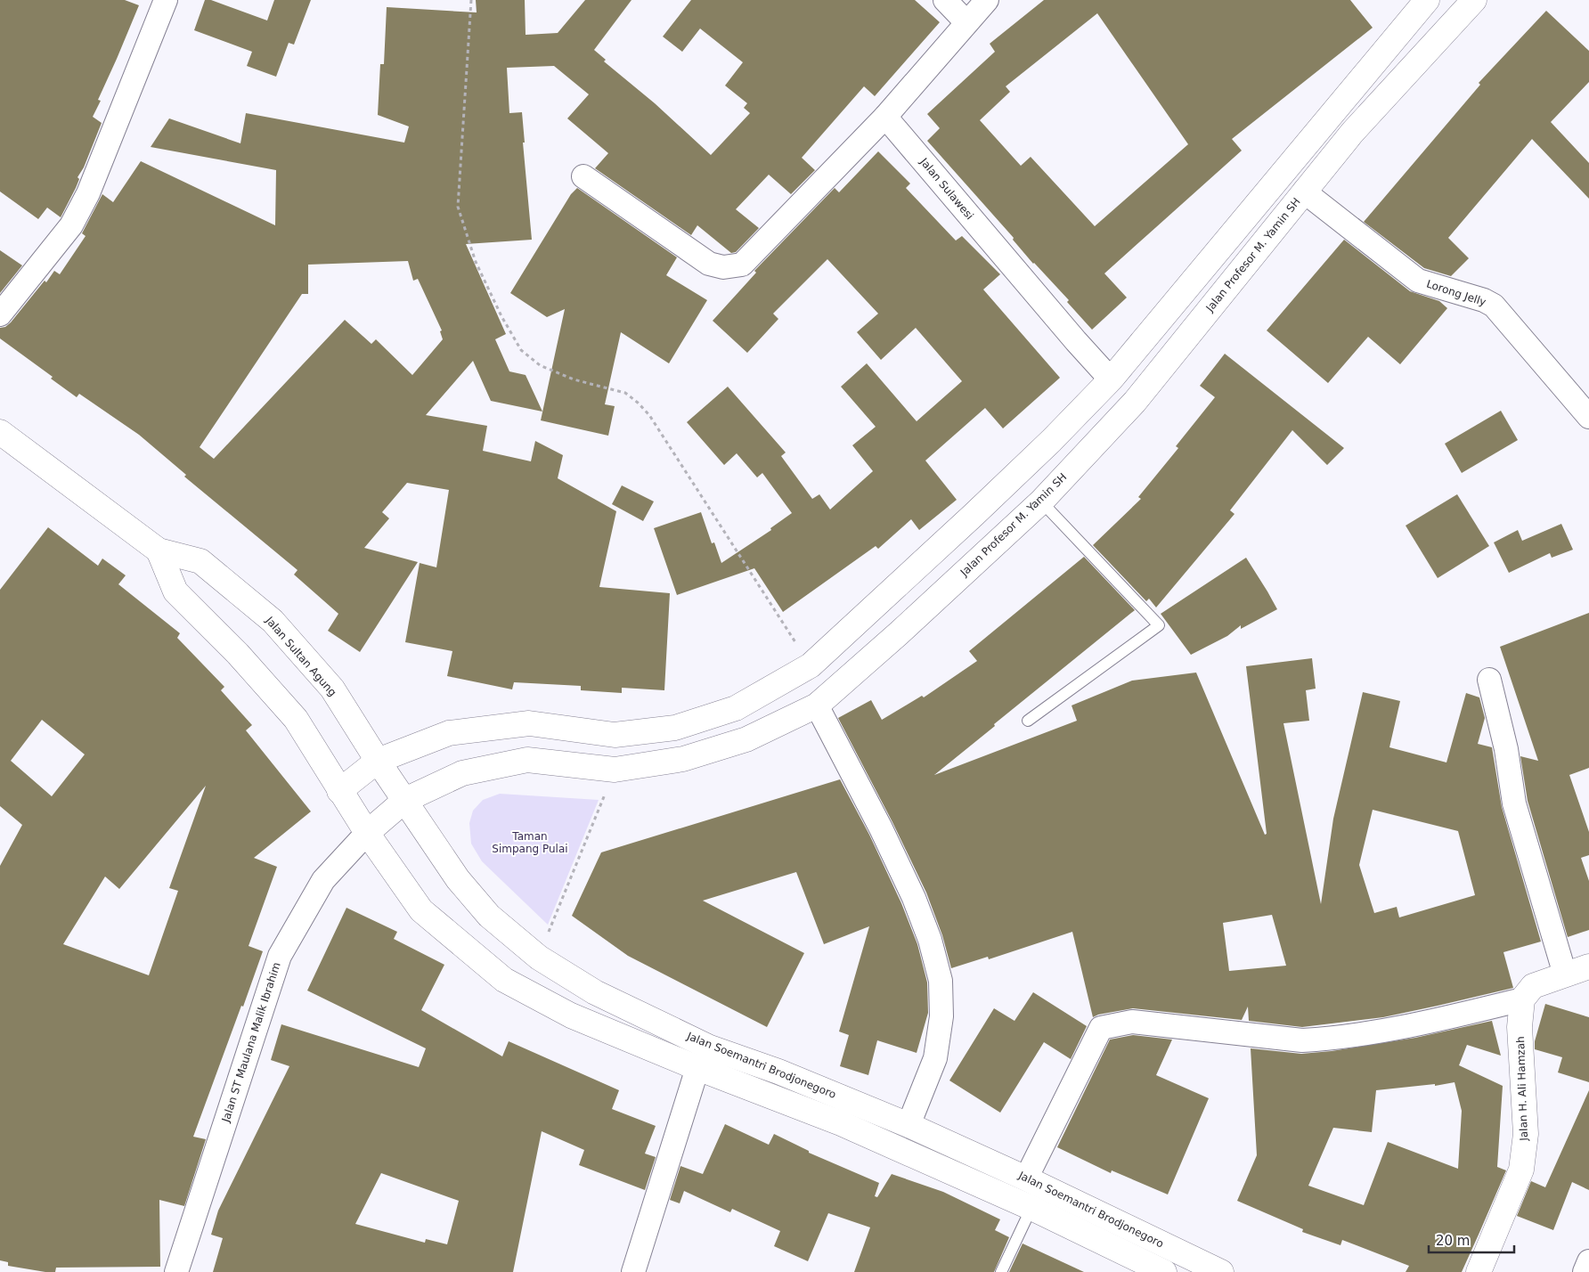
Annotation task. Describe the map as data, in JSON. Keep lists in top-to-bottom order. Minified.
{"streets":{"main road":["Jalan Profesor M. Yamin SH","Jalan Sultan Agung","Jalan Soemantri Brodjonegoro","Jalan H. Ali Hamzah"],"street":["Jalan Sulawesi","Lorong Jelly","Jalan ST Maulana Malik Ibrahim"]},"crossings":[["Jalan Profesor M. Yamin SH","Lorong Jelly"],["Jalan Profesor M. Yamin SH","Jalan ST Maulana Malik Ibrahim"],["Jalan Profesor M. Yamin SH","Jalan Soemantri Brodjonegoro"],["Jalan Sultan Agung","Jalan Soemantri Brodjonegoro"]],"parks":["Taman Simpang Pulai"],"scale_bar":"20 m"}
